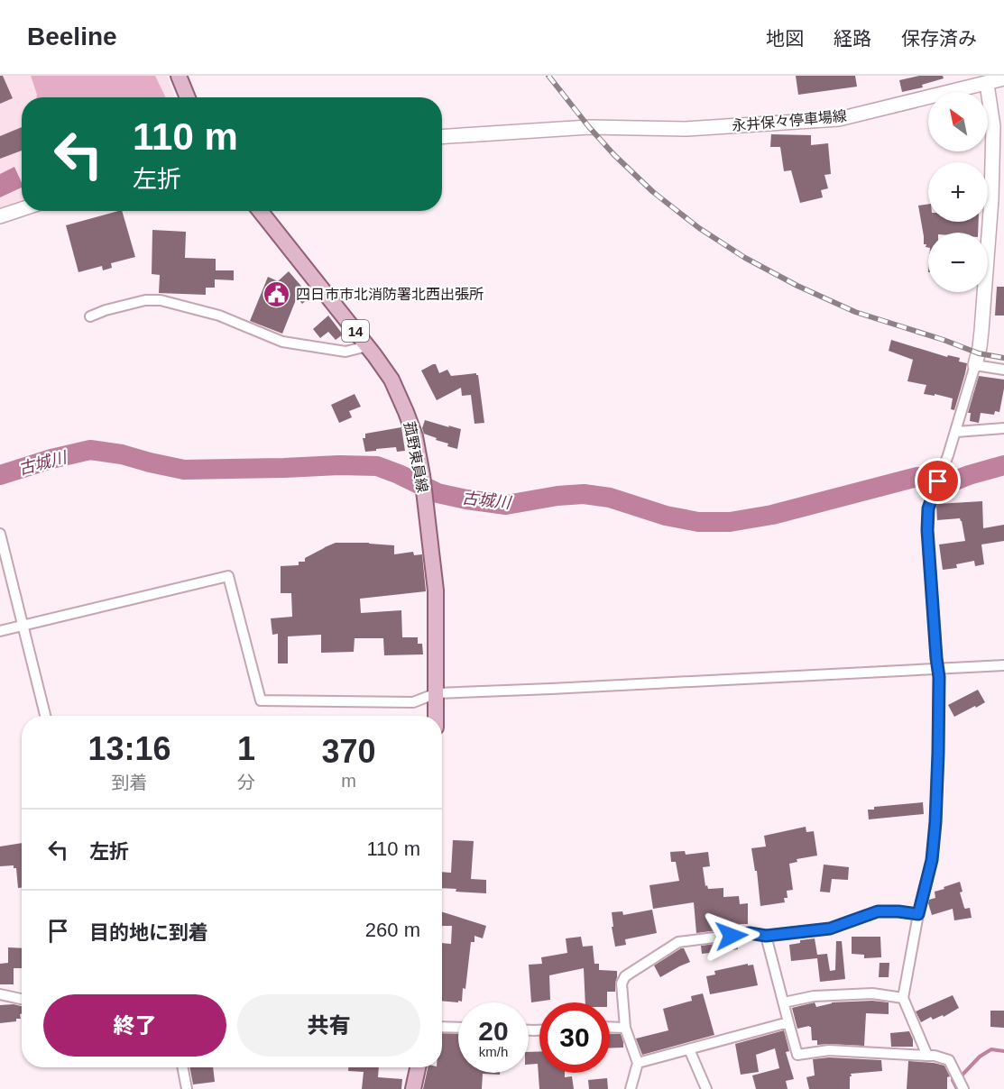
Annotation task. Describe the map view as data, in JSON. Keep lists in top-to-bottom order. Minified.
{"streets":{"main road":["永井保々停車場線","14","菰野東員線"]},"water":["古城川"],"places":{"public building":["四日市市北消防署北西出張所"]},"north":"top left","page":{"header":"Beeline","nav":["地図","経路","保存済み"],"map_buttons":["+","−"],"turn":["110 m","左折"],"eta":["13:16","到着","1","分","370","m"],"list":[{"name":"左折","value":"110 m"},{"name":"目的地に到着","value":"260 m"}],"buttons":["終了","共有"],"speed":"20 km/h","limit":"30"}}
